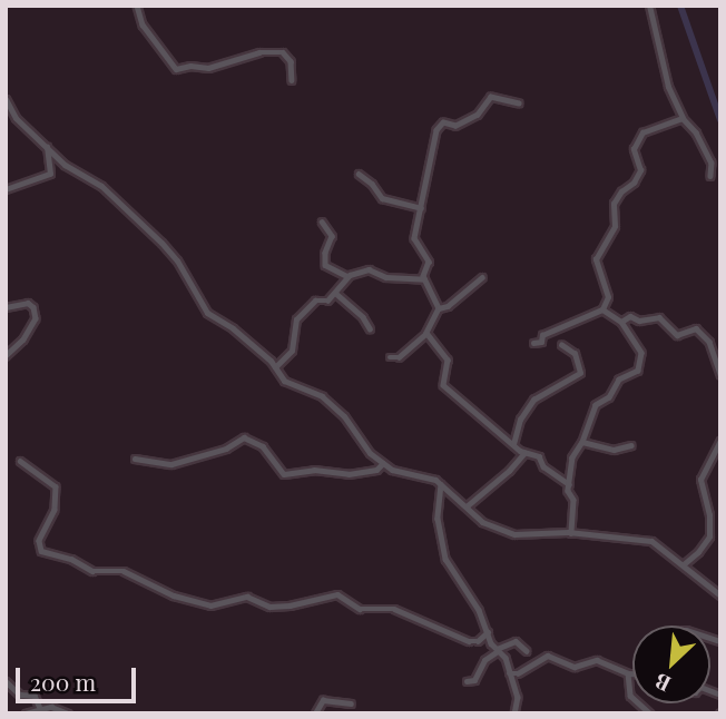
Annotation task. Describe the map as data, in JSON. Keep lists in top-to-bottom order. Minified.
{"scale_bar":"200 m","north":"bottom left"}
